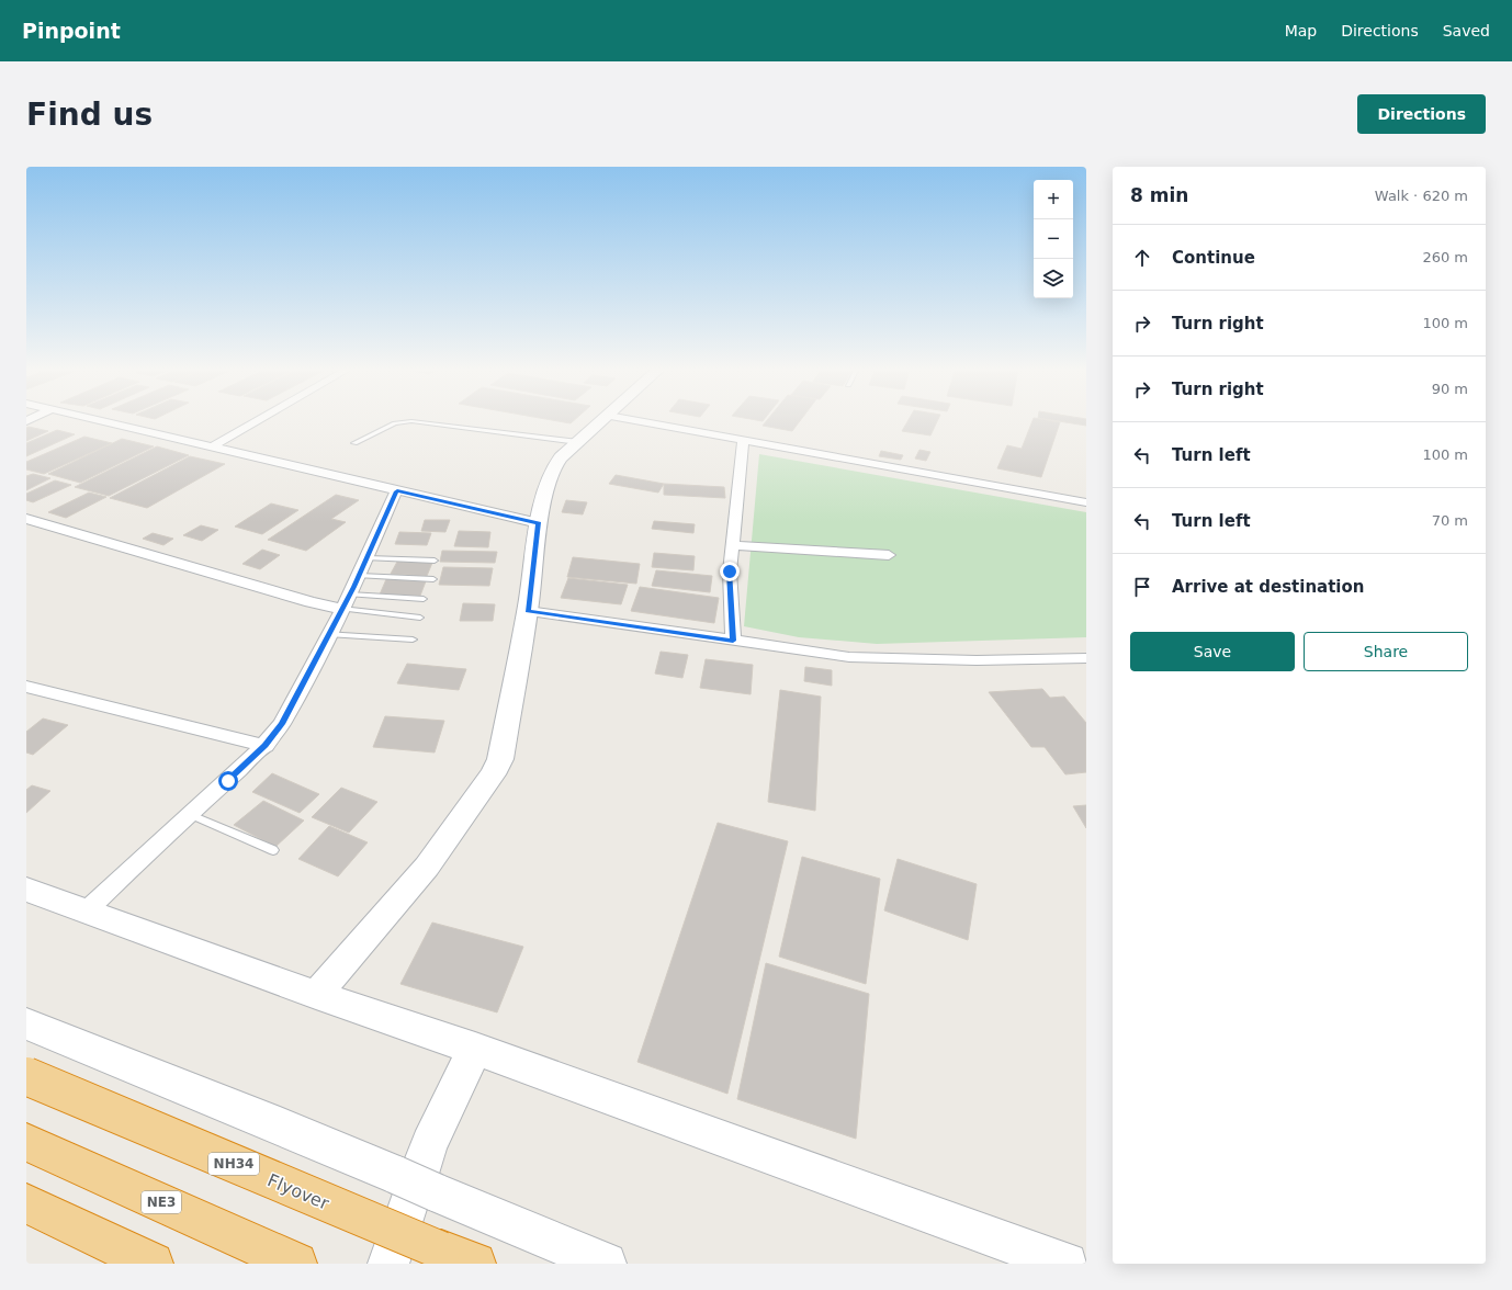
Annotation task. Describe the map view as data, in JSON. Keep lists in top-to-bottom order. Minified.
{"streets":{"highway":["NH34","Flyover","NE3"]},"page":{"header":"Pinpoint","nav":["Map","Directions","Saved"],"buttons":["Directions",["Save","Share"]],"title":"Find us","heading":["8 min","Walk · 620 m"],"map_buttons":["+","−"],"list":[["Continue","260 m"],["Turn right","100 m"],["Turn right","90 m"],["Turn left","100 m"],["Turn left","70 m"],"Arrive at destination"]}}
